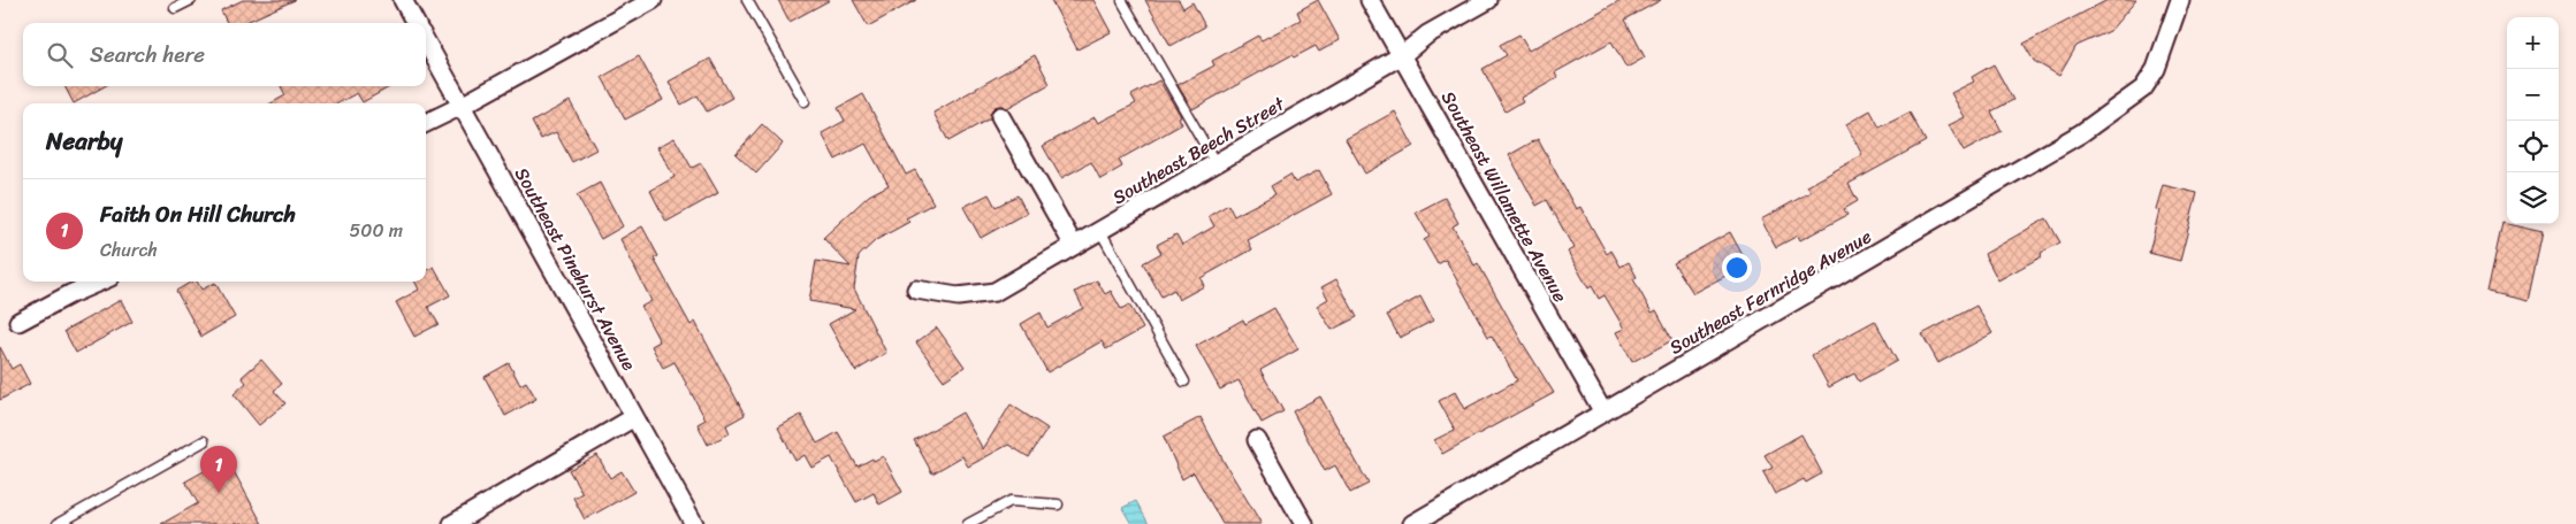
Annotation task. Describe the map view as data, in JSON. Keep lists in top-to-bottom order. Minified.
{"streets":{"street":["Southeast Beech Street","Southeast Willamette Avenue","Southeast Pinehurst Avenue","Southeast Fernridge Avenue"]},"crossings":[["Southeast Beech Street","Southeast Willamette Avenue"],["Southeast Willamette Avenue","Southeast Fernridge Avenue"]],"page":{"map_buttons":["+","−"],"search":"Search here","heading":"Nearby","list":[{"mark":"1","name":"Faith On Hill Church","note":"Church","value":"500 m"}],"pins":"1"}}
